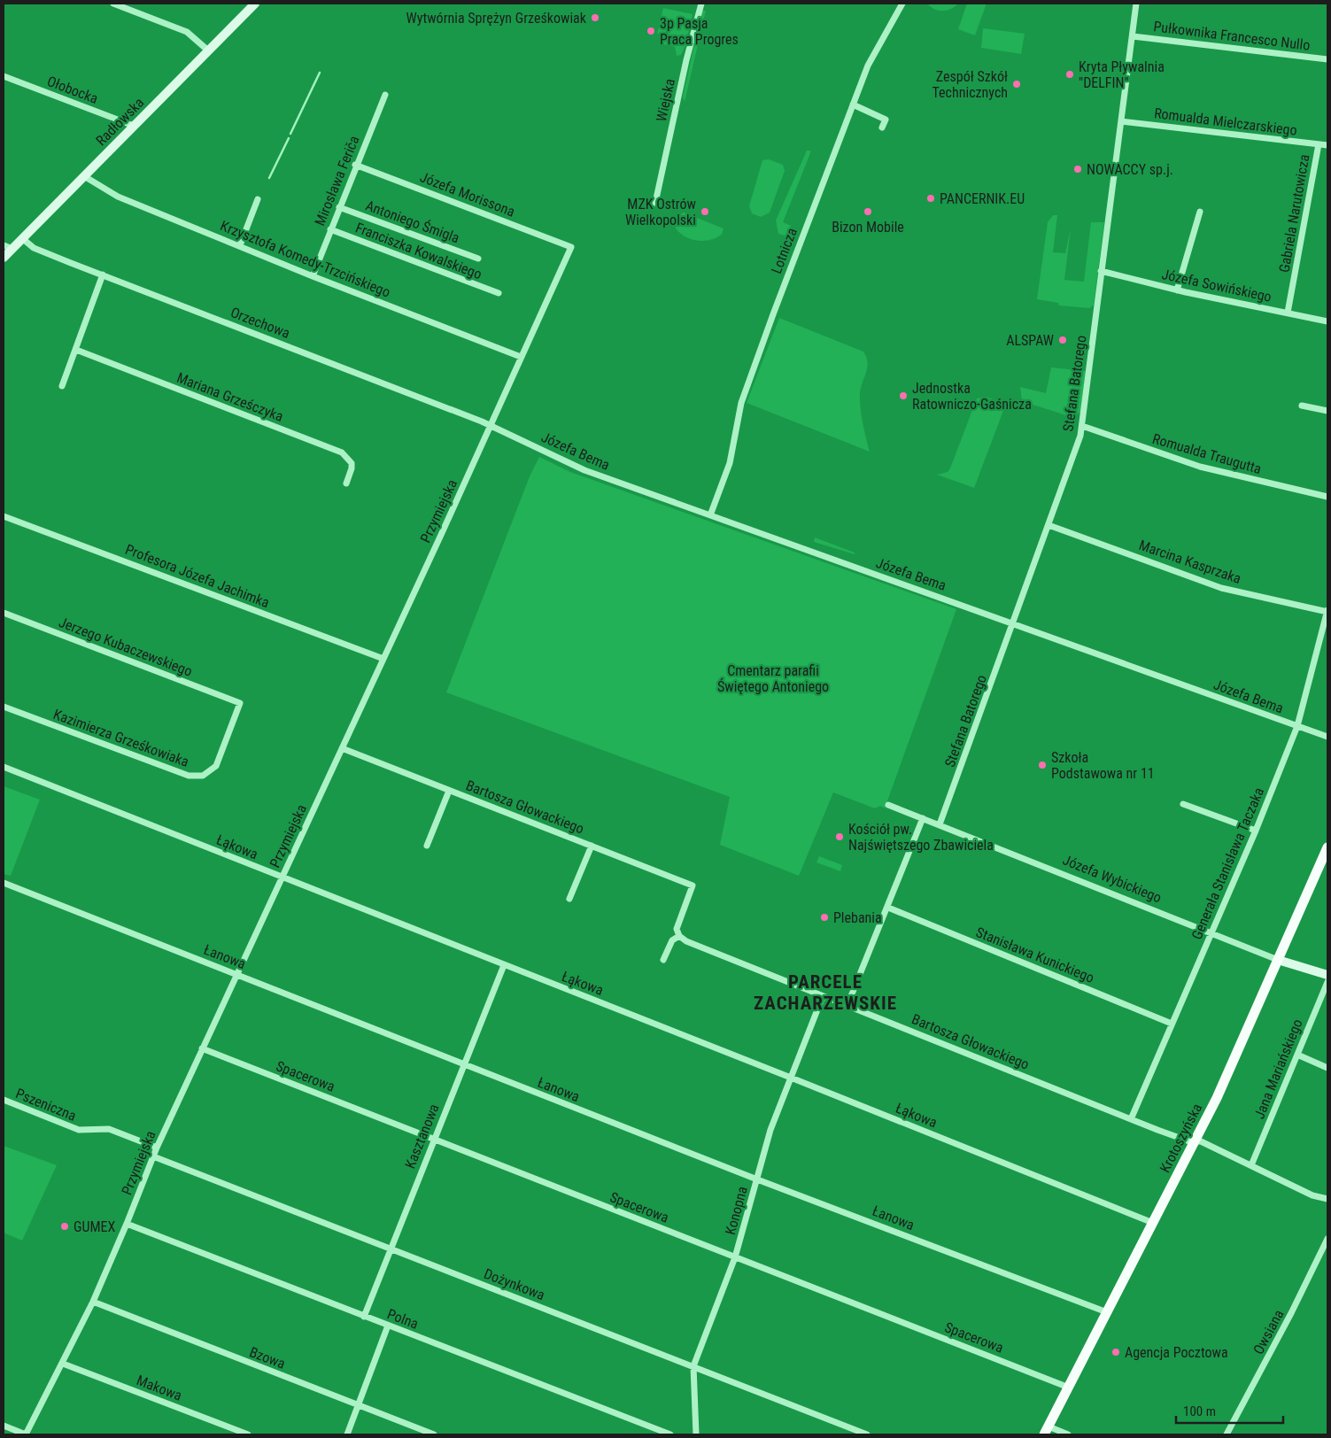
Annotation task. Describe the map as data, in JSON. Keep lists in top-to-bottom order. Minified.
{"streets":{"main road":["Krotoszyńska"],"street":["Pułkownika Francesco Nullo","Ołobocka","Wiejska","Radłowska","Romualda Mielczarskiego","Mirosława Feriča","Józefa Morissona","Gabriela Narutowicza","Antoniego Śmigla","Franciszka Kowalskiego","Lotnicza","Krzysztofa Komedy-Trzcińskiego","Józefa Sowińskiego","Orzechowa","Stefana Batorego","Mariana Grześczyka","Józefa Bema","Romualda Traugutta","Przymiejska","Marcina Kasprzaka","Profesora Józefa Jachimka","Jerzego Kubaczewskiego","Kazimierza Grześkowiaka","Bartosza Głowackiego","Łąkowa","Generała Stanisława Taczaka","Józefa Wybickiego","Stanisława Kunickiego","Łanowa","Jana Mariańskiego","Spacerowa","Pszeniczna","Kasztanowa","Konopna","Dożynkowa","Polna","Owsiana","Bzowa","Makowa"]},"crossings":[["Pułkownika Francesco Nullo","Stefana Batorego"],["Ołobocka","Radłowska"],["Radłowska","Krzysztofa Komedy-Trzcińskiego"],["Radłowska","Orzechowa"],["Romualda Mielczarskiego","Gabriela Narutowicza"],["Romualda Mielczarskiego","Stefana Batorego"],["Mirosława Feriča","Józefa Morissona"],["Mirosława Feriča","Antoniego Śmigla"],["Mirosława Feriča","Franciszka Kowalskiego"],["Mirosława Feriča","Krzysztofa Komedy-Trzcińskiego"],["Józefa Morissona","Przymiejska"],["Gabriela Narutowicza","Józefa Sowińskiego"],["Lotnicza","Józefa Bema"],["Krzysztofa Komedy-Trzcińskiego","Przymiejska"],["Józefa Sowińskiego","Stefana Batorego"],["Orzechowa","Józefa Bema"],["Orzechowa","Przymiejska"],["Stefana Batorego","Józefa Bema"],["Stefana Batorego","Romualda Traugutta"],["Stefana Batorego","Marcina Kasprzaka"],["Stefana Batorego","Józefa Wybickiego"],["Józefa Bema","Przymiejska"],["Józefa Bema","Generała Stanisława Taczaka"],["Przymiejska","Profesora Józefa Jachimka"],["Przymiejska","Bartosza Głowackiego"],["Przymiejska","Łąkowa"],["Przymiejska","Łanowa"],["Przymiejska","Spacerowa"],["Przymiejska","Pszeniczna"],["Przymiejska","Dożynkowa"],["Przymiejska","Polna"],["Przymiejska","Bzowa"],["Przymiejska","Makowa"],["Marcina Kasprzaka","Generała Stanisława Taczaka"],["Jerzego Kubaczewskiego","Kazimierza Grześkowiaka"],["Bartosza Głowackiego","Generała Stanisława Taczaka"],["Bartosza Głowackiego","Jana Mariańskiego"],["Bartosza Głowackiego","Krotoszyńska"],["Bartosza Głowackiego","Konopna"],["Łąkowa","Kasztanowa"],["Łąkowa","Krotoszyńska"],["Łąkowa","Konopna"],["Generała Stanisława Taczaka","Józefa Wybickiego"],["Generała Stanisława Taczaka","Stanisława Kunickiego"],["Józefa Wybickiego","Krotoszyńska"],["Łanowa","Kasztanowa"],["Łanowa","Krotoszyńska"],["Łanowa","Konopna"],["Spacerowa","Kasztanowa"],["Spacerowa","Krotoszyńska"],["Spacerowa","Konopna"],["Kasztanowa","Dożynkowa"],["Kasztanowa","Polna"],["Konopna","Dożynkowa"]],"districts":["PARCELE ZACHARZEWSKIE"],"parks":["Cmentarz parafii Świętego Antoniego"],"places":["Wytwórnia Sprężyn Grześkowiak","3p Pasja Praca Progres","Kryta Pływalnia \"DELFIN\"","Zespół Szkół Technicznych","NOWACCY sp.j.","PANCERNIK.EU","MZK Ostrów Wielkopolski","Bizon Mobile","ALSPAW","Jednostka Ratowniczo-Gaśnicza","Szkoła Podstawowa nr 11","Kościół pw. Najświętszego Zbawiciela","Plebania","GUMEX","Agencja Pocztowa"],"scale_bar":"100 m"}
